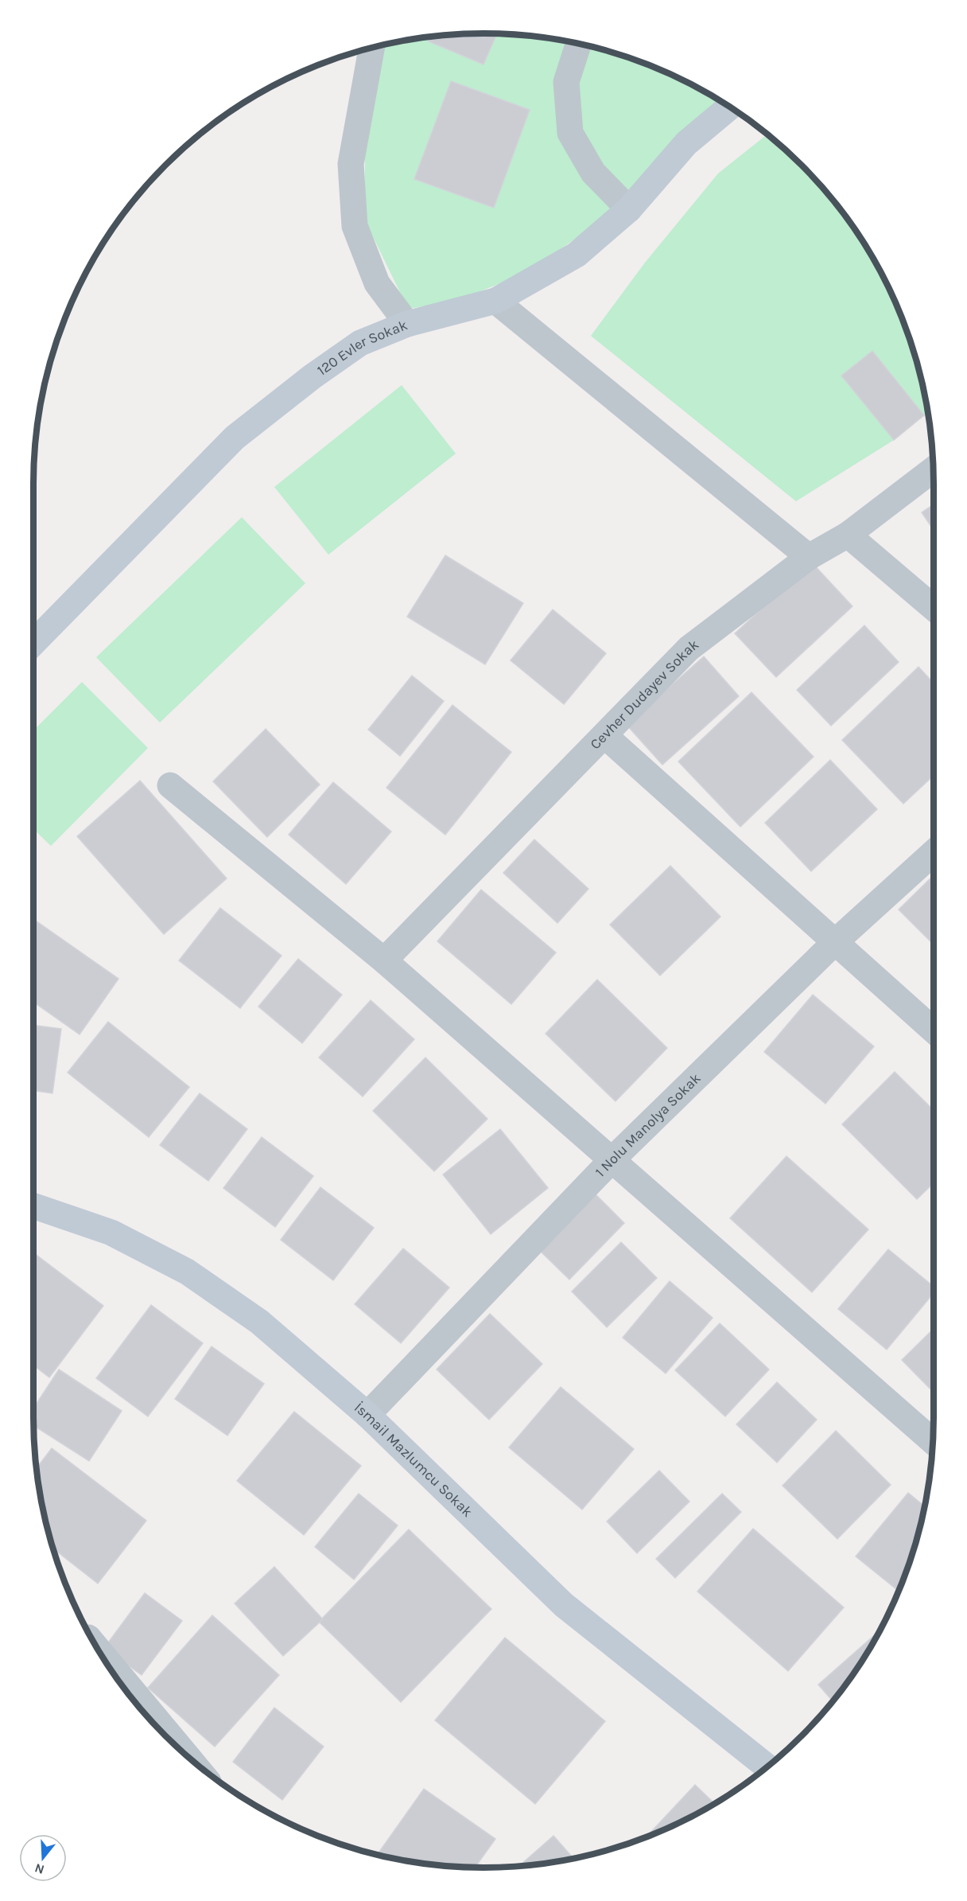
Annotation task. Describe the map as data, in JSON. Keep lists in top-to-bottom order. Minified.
{"streets":{"street":["120 Evler Sokak","Cevher Dudayev Sokak","1 Nolu Manolya Sokak","İsmail Mazlumcu Sokak"]},"crossings":[["1 Nolu Manolya Sokak","İsmail Mazlumcu Sokak"]],"north":"bottom"}
